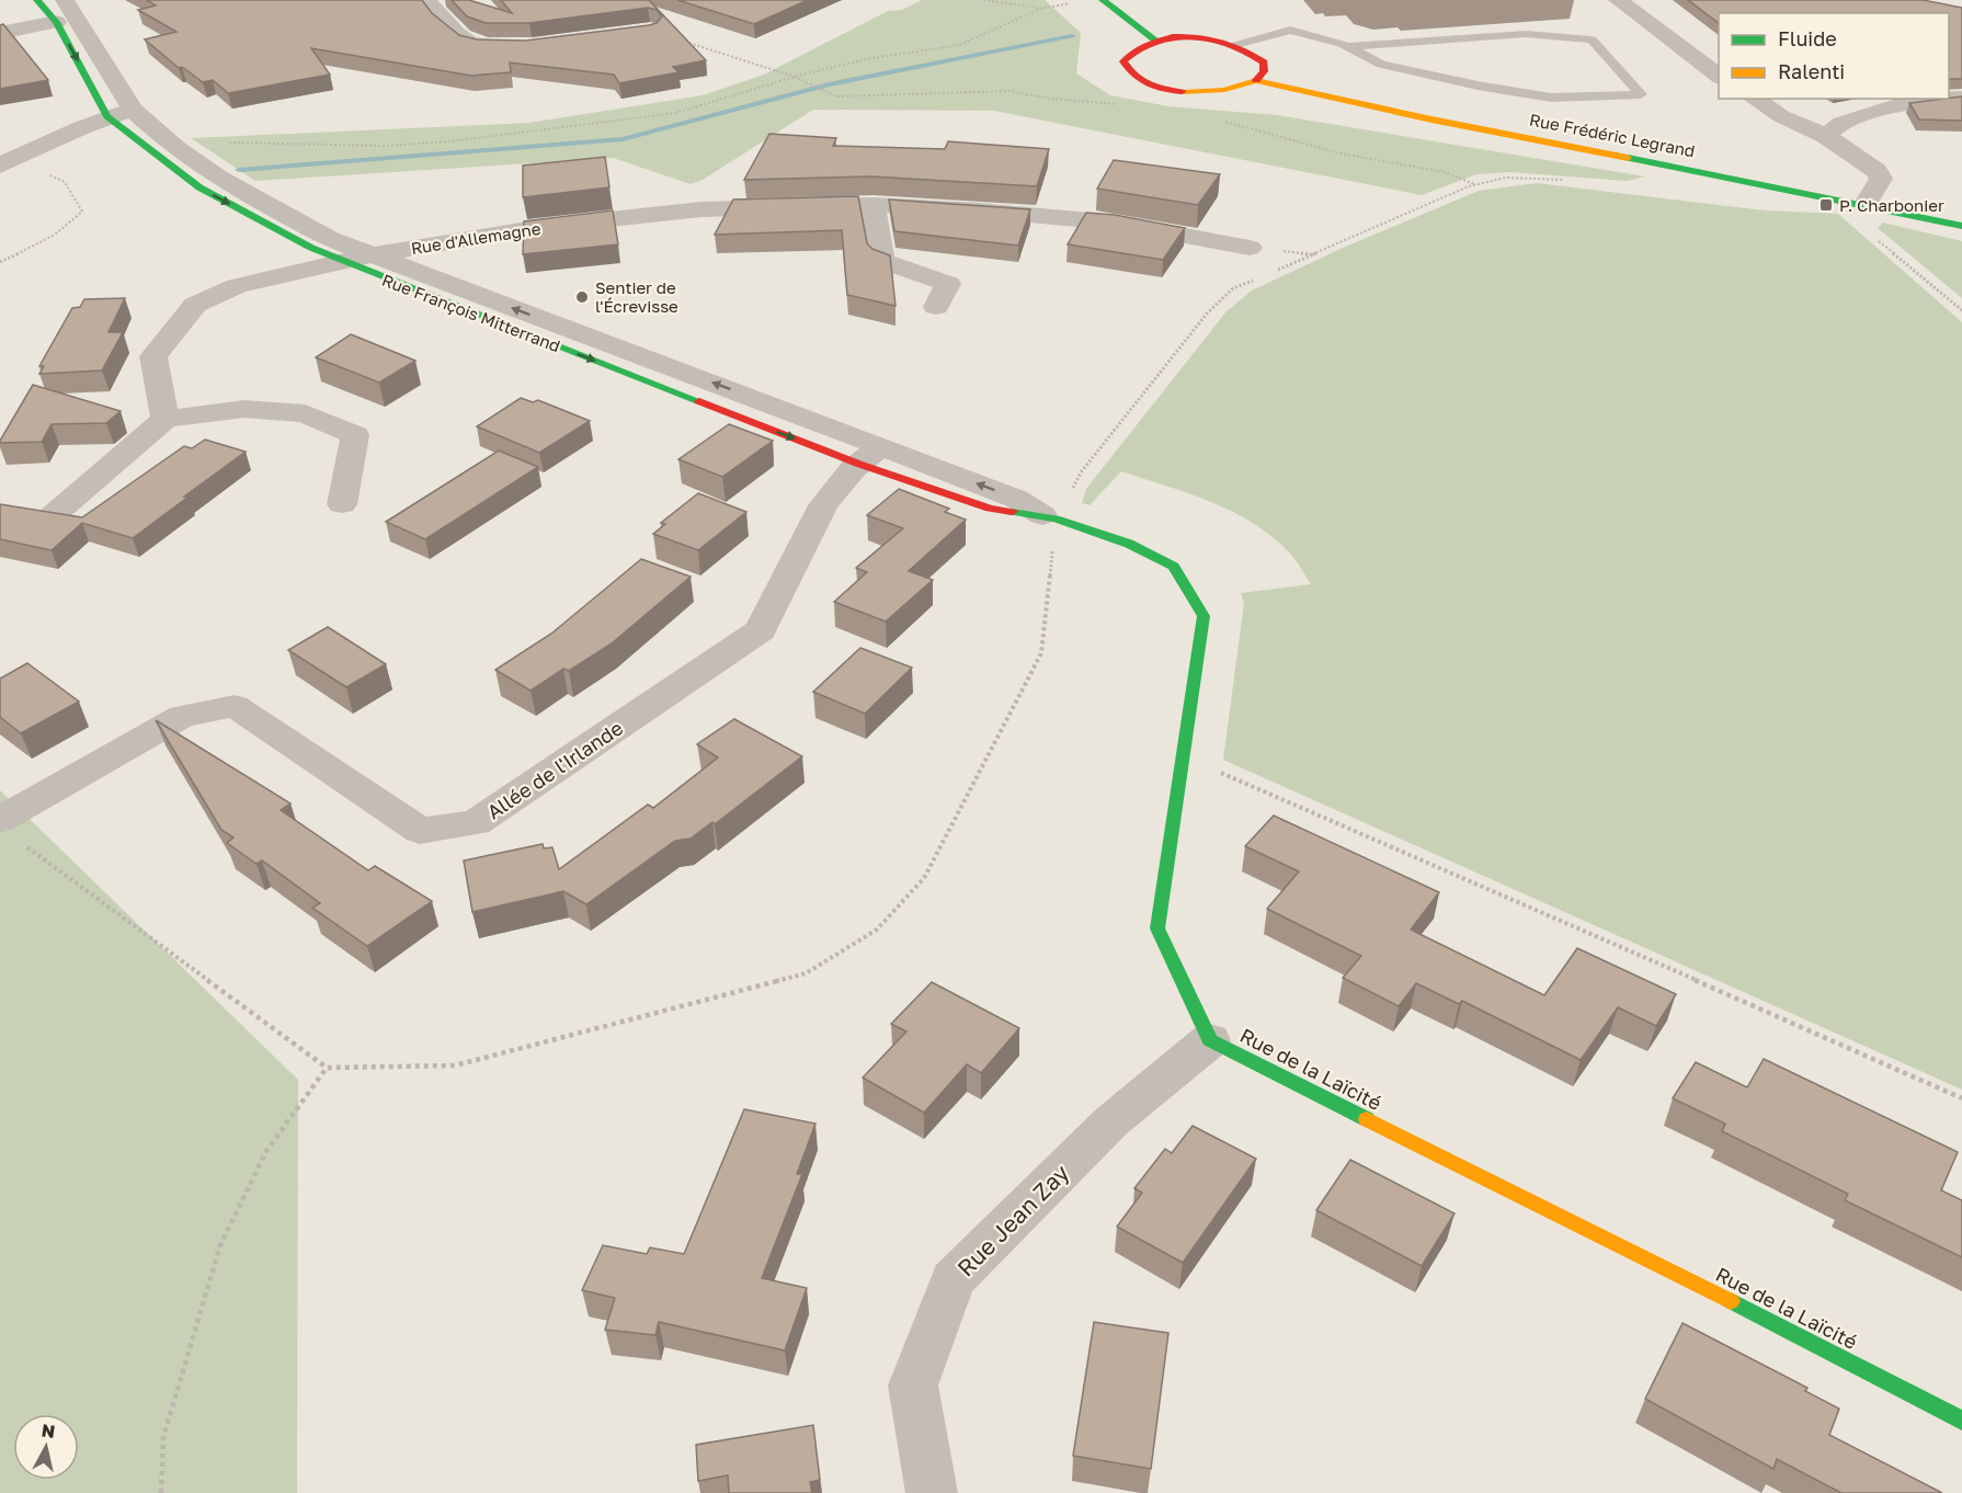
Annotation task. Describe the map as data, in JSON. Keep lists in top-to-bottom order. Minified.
{"streets":{"street":["Rue Frédéric Legrand","Rue d'Allemagne","Rue François Mitterrand","Allée de l'Irlande","Rue de la Laïcité","Rue Jean Zay"]},"crossings":[["Rue d'Allemagne","Rue François Mitterrand"],["Rue François Mitterrand","Allée de l'Irlande"],["Rue François Mitterrand","Rue de la Laïcité"],["Rue de la Laïcité","Rue Jean Zay"]],"places":{"transit":["P. Charbonier"],"other":["Sentier de l'Écrevisse"]},"legend":["Fluide","Ralenti"],"north":"top"}
